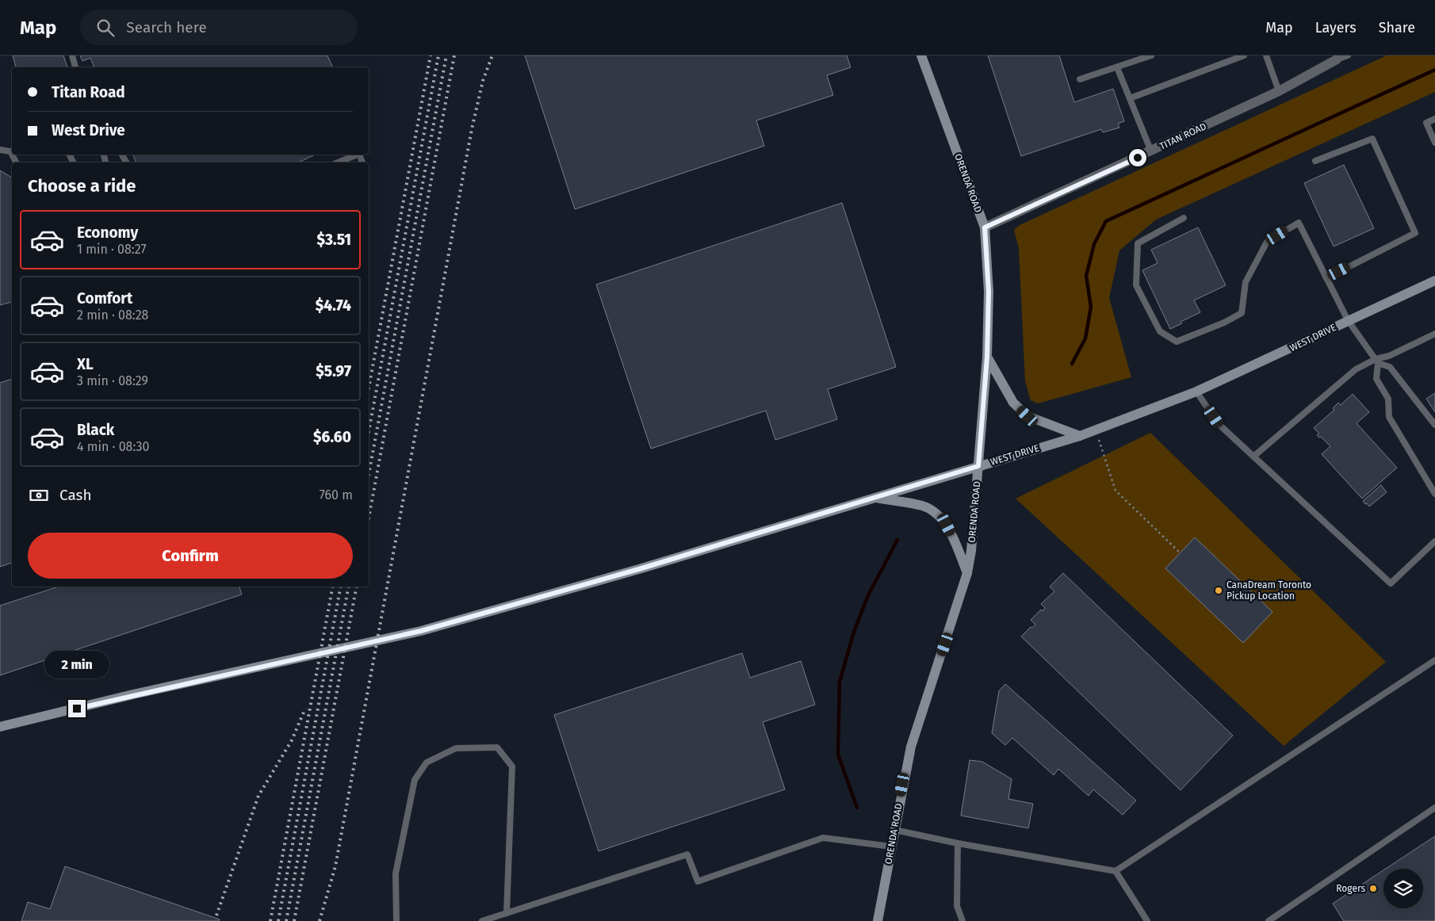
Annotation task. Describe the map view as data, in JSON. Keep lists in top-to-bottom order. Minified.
{"streets":{"street":["TITAN ROAD","ORENDA ROAD","WEST DRIVE"]},"crossings":[["TITAN ROAD","ORENDA ROAD"],["ORENDA ROAD","WEST DRIVE"]],"places":["CanaDream Toronto Pickup Location","Rogers"],"page":{"header":"Map","search":"Search here","nav":["Map","Layers","Share"],"banner":["Titan Road","West Drive"],"heading":"Choose a ride","list":[{"name":"Economy","note":"1 min · 08:27","value":"$3.51"},{"name":"Comfort","note":"2 min · 08:28","value":"$4.74"},{"name":"XL","note":"3 min · 08:29","value":"$5.97"},{"name":"Black","note":"4 min · 08:30","value":"$6.60"}],"pay":["Cash","760 m"],"buttons":"Confirm","bubble":"2 min"}}
